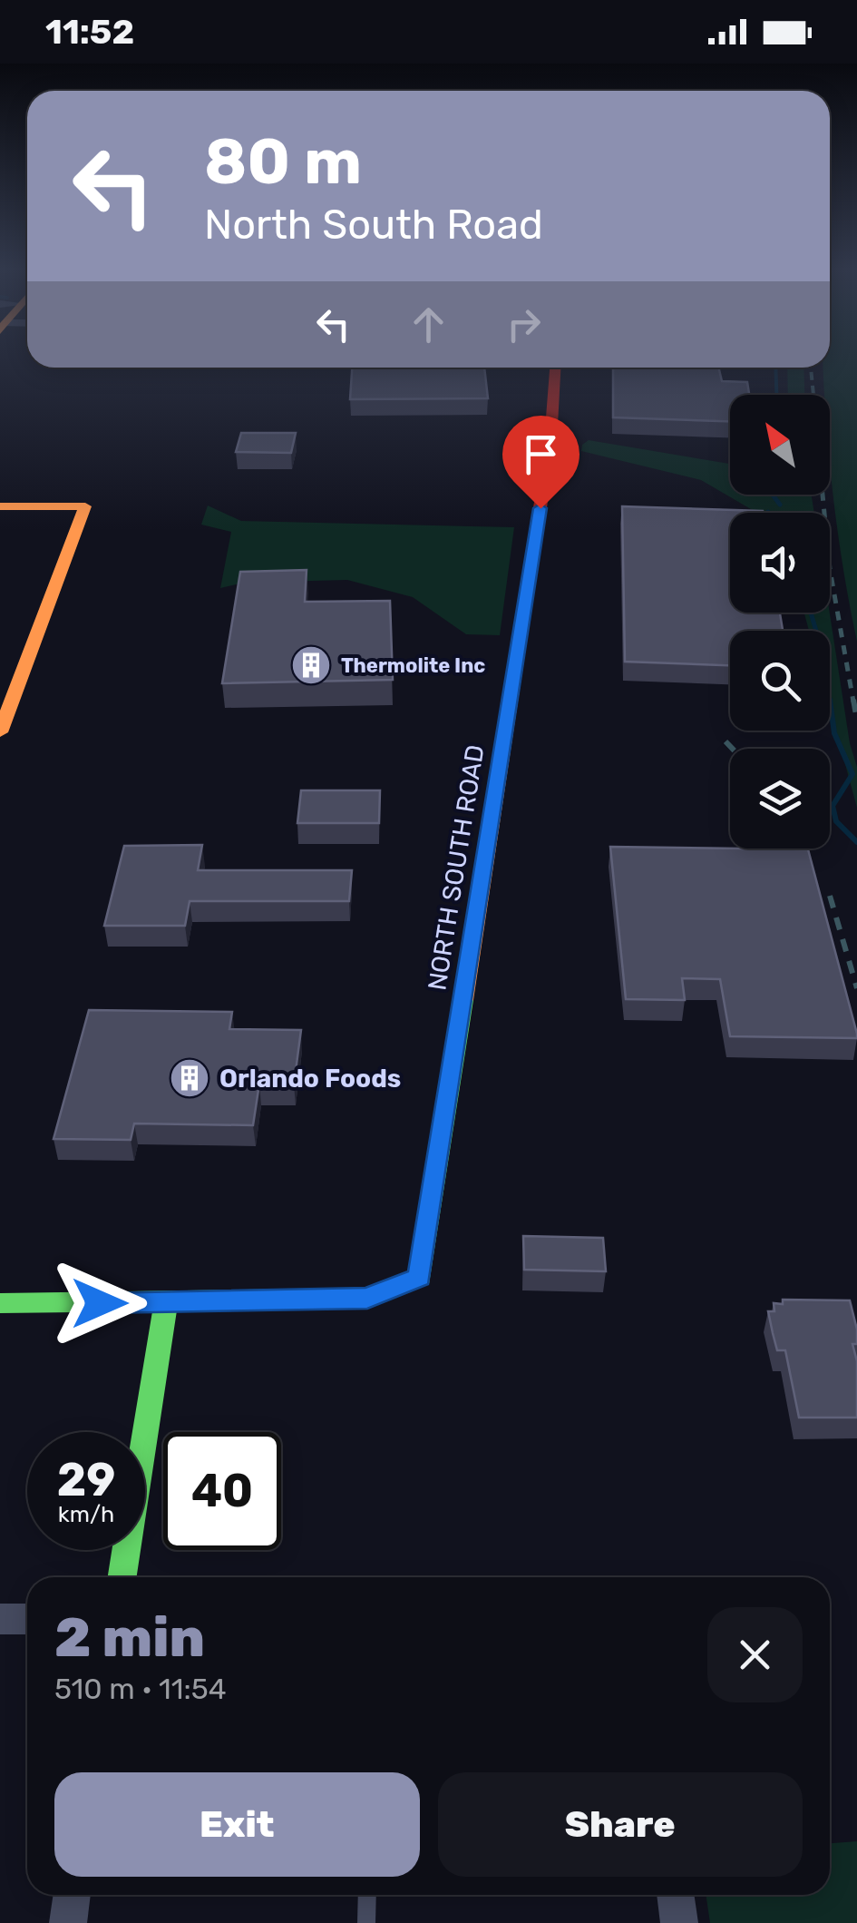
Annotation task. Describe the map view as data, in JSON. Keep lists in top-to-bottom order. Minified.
{"streets":{"street":["NORTH SOUTH ROAD"]},"places":{"building":["Thermolite Inc","Orlando Foods"]},"north":"top left","page":{"status":"11:52","turn":["80 m","North South Road"],"speed":"29 km/h","limit":"40","heading":["2 min","510 m · 11:54"],"buttons":["Exit","Share"]}}
